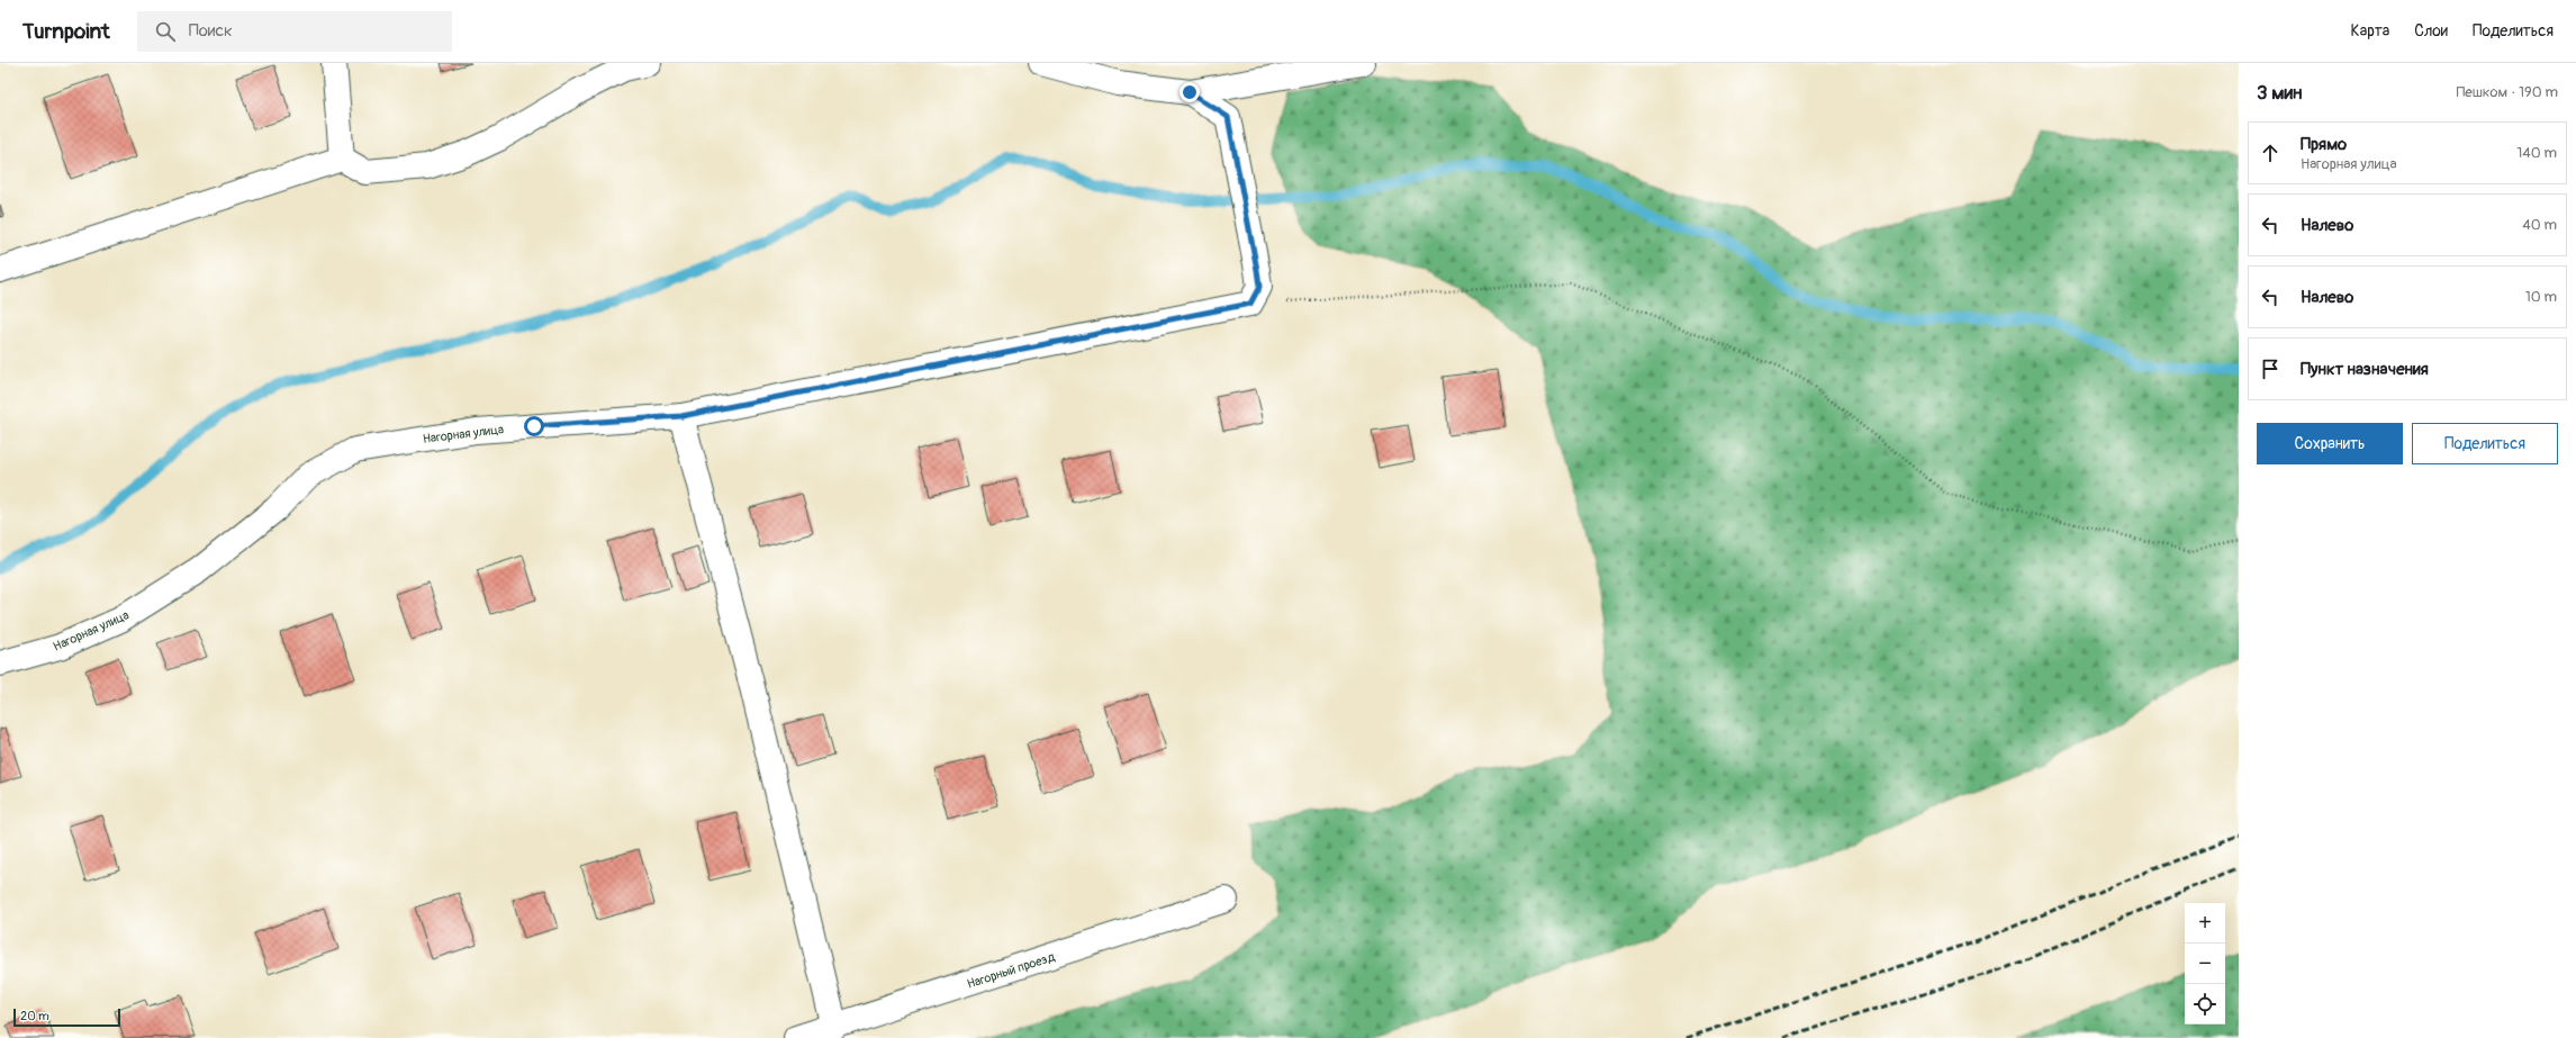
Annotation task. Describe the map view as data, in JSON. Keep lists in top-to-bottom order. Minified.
{"streets":{"street":["Нагорная улица","Нагорный проезд"]},"scale_bar":"20 m","page":{"header":"Turnpoint","search":"Поиск","nav":["Карта","Слои","Поделиться"],"heading":["3 мин","Пешком · 190 m"],"list":[["Прямо","Нагорная улица","140 m"],["Налево","40 m"],["Налево","10 m"],"Пункт назначения"],"buttons":["Сохранить","Поделиться"],"map_buttons":["+","−"],"scale":"20 m"}}
